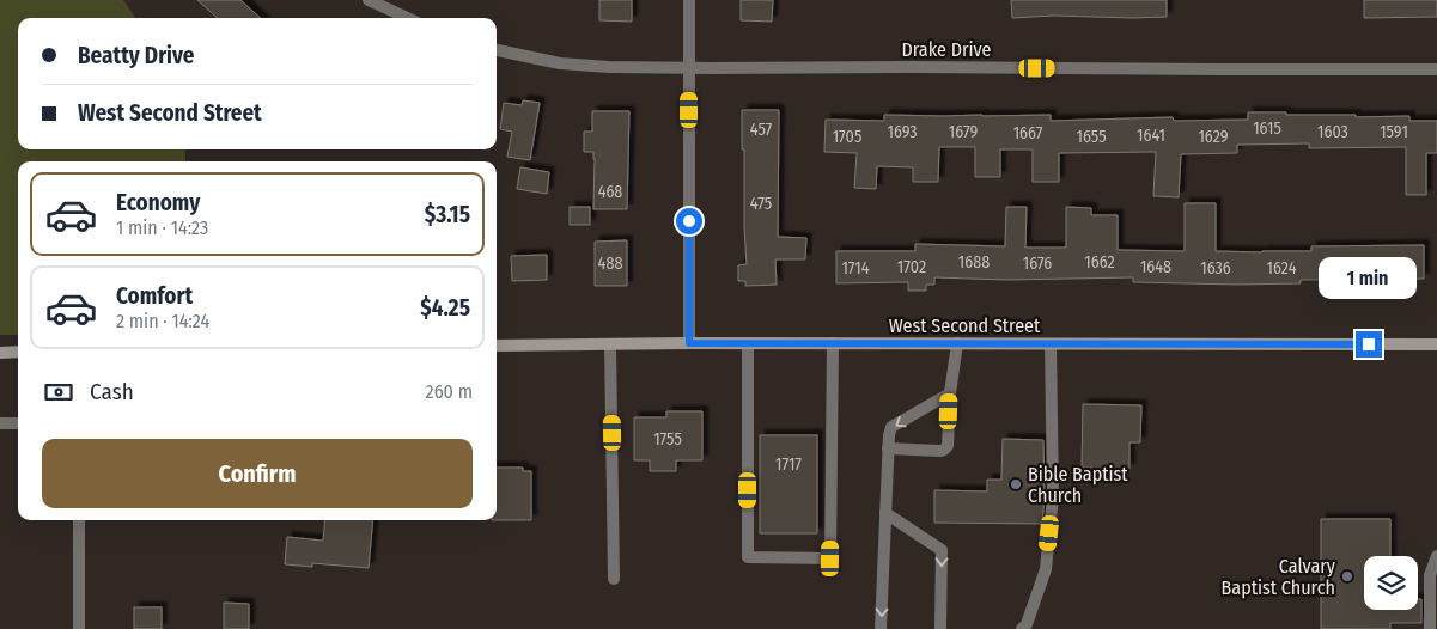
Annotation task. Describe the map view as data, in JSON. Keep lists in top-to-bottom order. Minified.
{"streets":{"main road":["West Second Street"],"street":["Drake Drive"]},"places":["Bible Baptist Church","Calvary Baptist Church"],"house_numbers":["1615","457","1693","1679","1603","1591","1667","1641","1705","1655","1629","468","475","1688","1662","488","1676","1702","1648","1714","1636","1624","1755","1717"],"page":{"banner":["Beatty Drive","West Second Street"],"list":[{"name":"Economy","note":"1 min · 14:23","value":"$3.15"},{"name":"Comfort","note":"2 min · 14:24","value":"$4.25"}],"bubble":"1 min","pay":["Cash","260 m"],"buttons":"Confirm"}}
